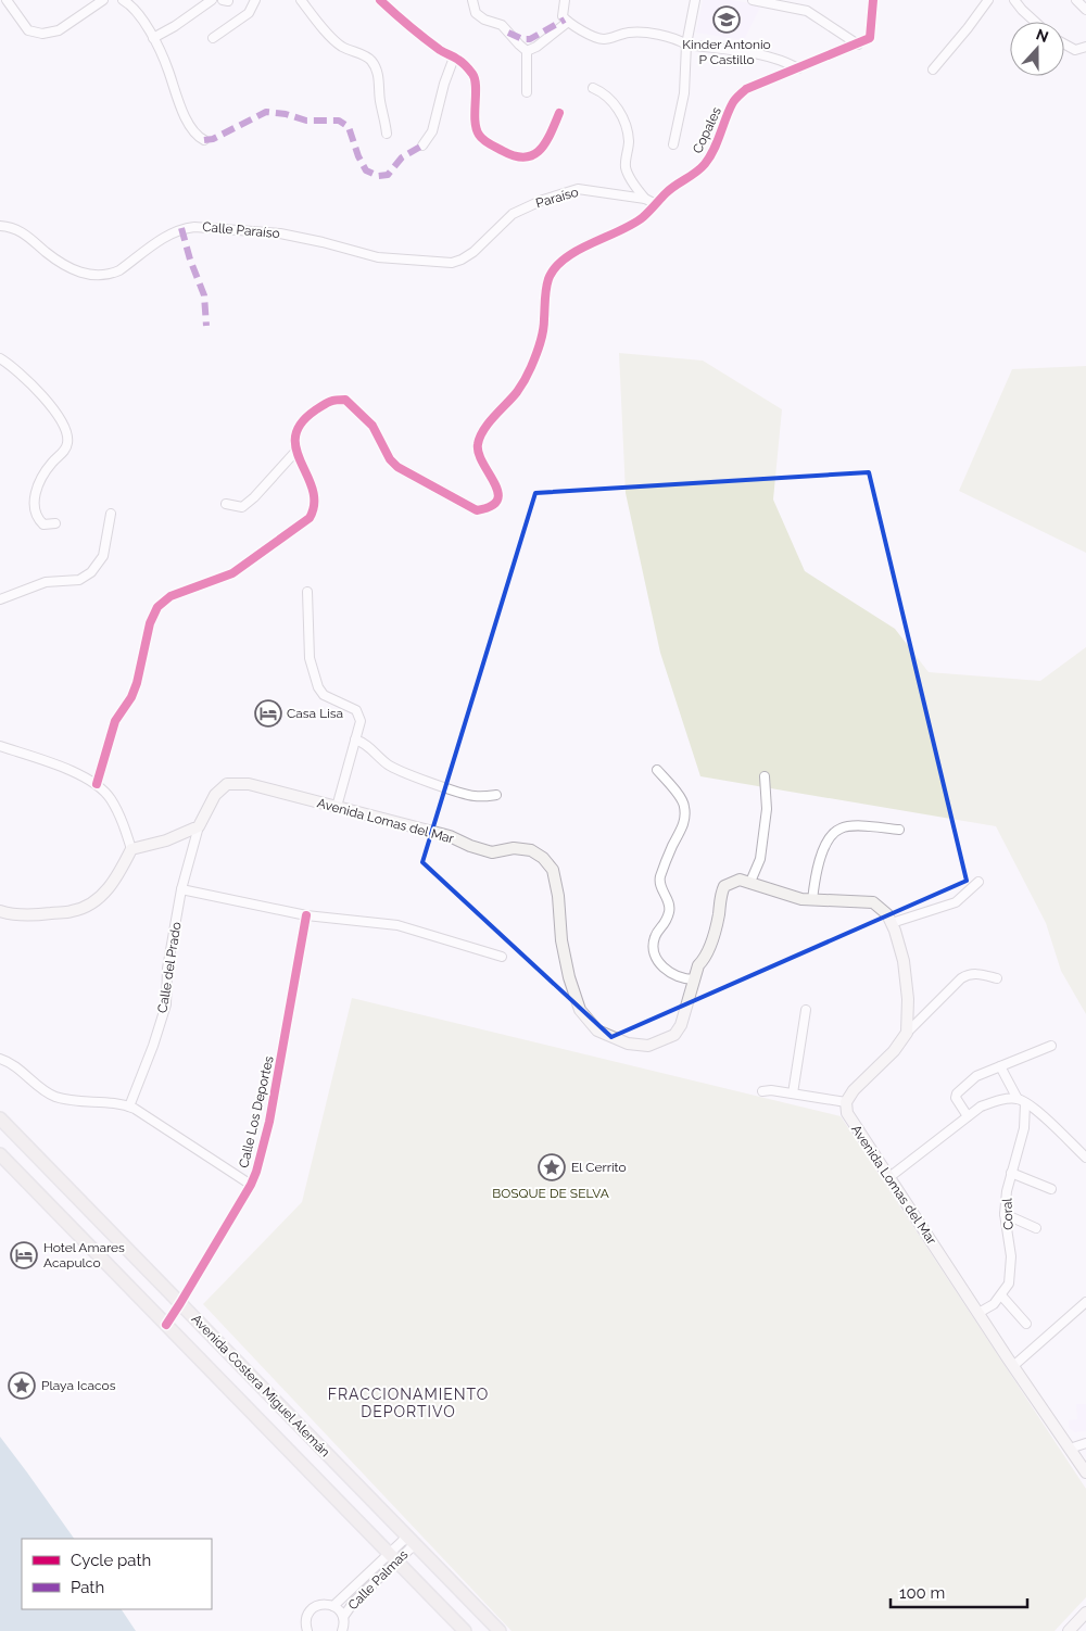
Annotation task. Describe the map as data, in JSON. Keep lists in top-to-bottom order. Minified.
{"streets":{"main road":["Avenida Lomas del Mar","Avenida Costera Miguel Alemán"],"street":["Copales","Paraíso","Calle Paraíso","Calle del Prado","Calle Los Deportes","Coral","Calle Palmas"]},"crossings":[["Copales","Paraíso"],["Paraíso","Calle Paraíso"],["Avenida Lomas del Mar","Calle del Prado"],["Avenida Lomas del Mar","Coral"],["Calle Los Deportes","Avenida Costera Miguel Alemán"],["Avenida Costera Miguel Alemán","Calle Palmas"]],"districts":["FRACCIONAMIENTO DEPORTIVO"],"parks":["BOSQUE DE SELVA"],"places":{"school or university":["Kinder Antonio P Castillo"],"hotel":["Casa Lisa","Hotel Amares Acapulco"],"place":["El Cerrito","Playa Icacos"]},"legend":["Cycle path","Path"],"scale_bar":"100 m","north":"top"}
